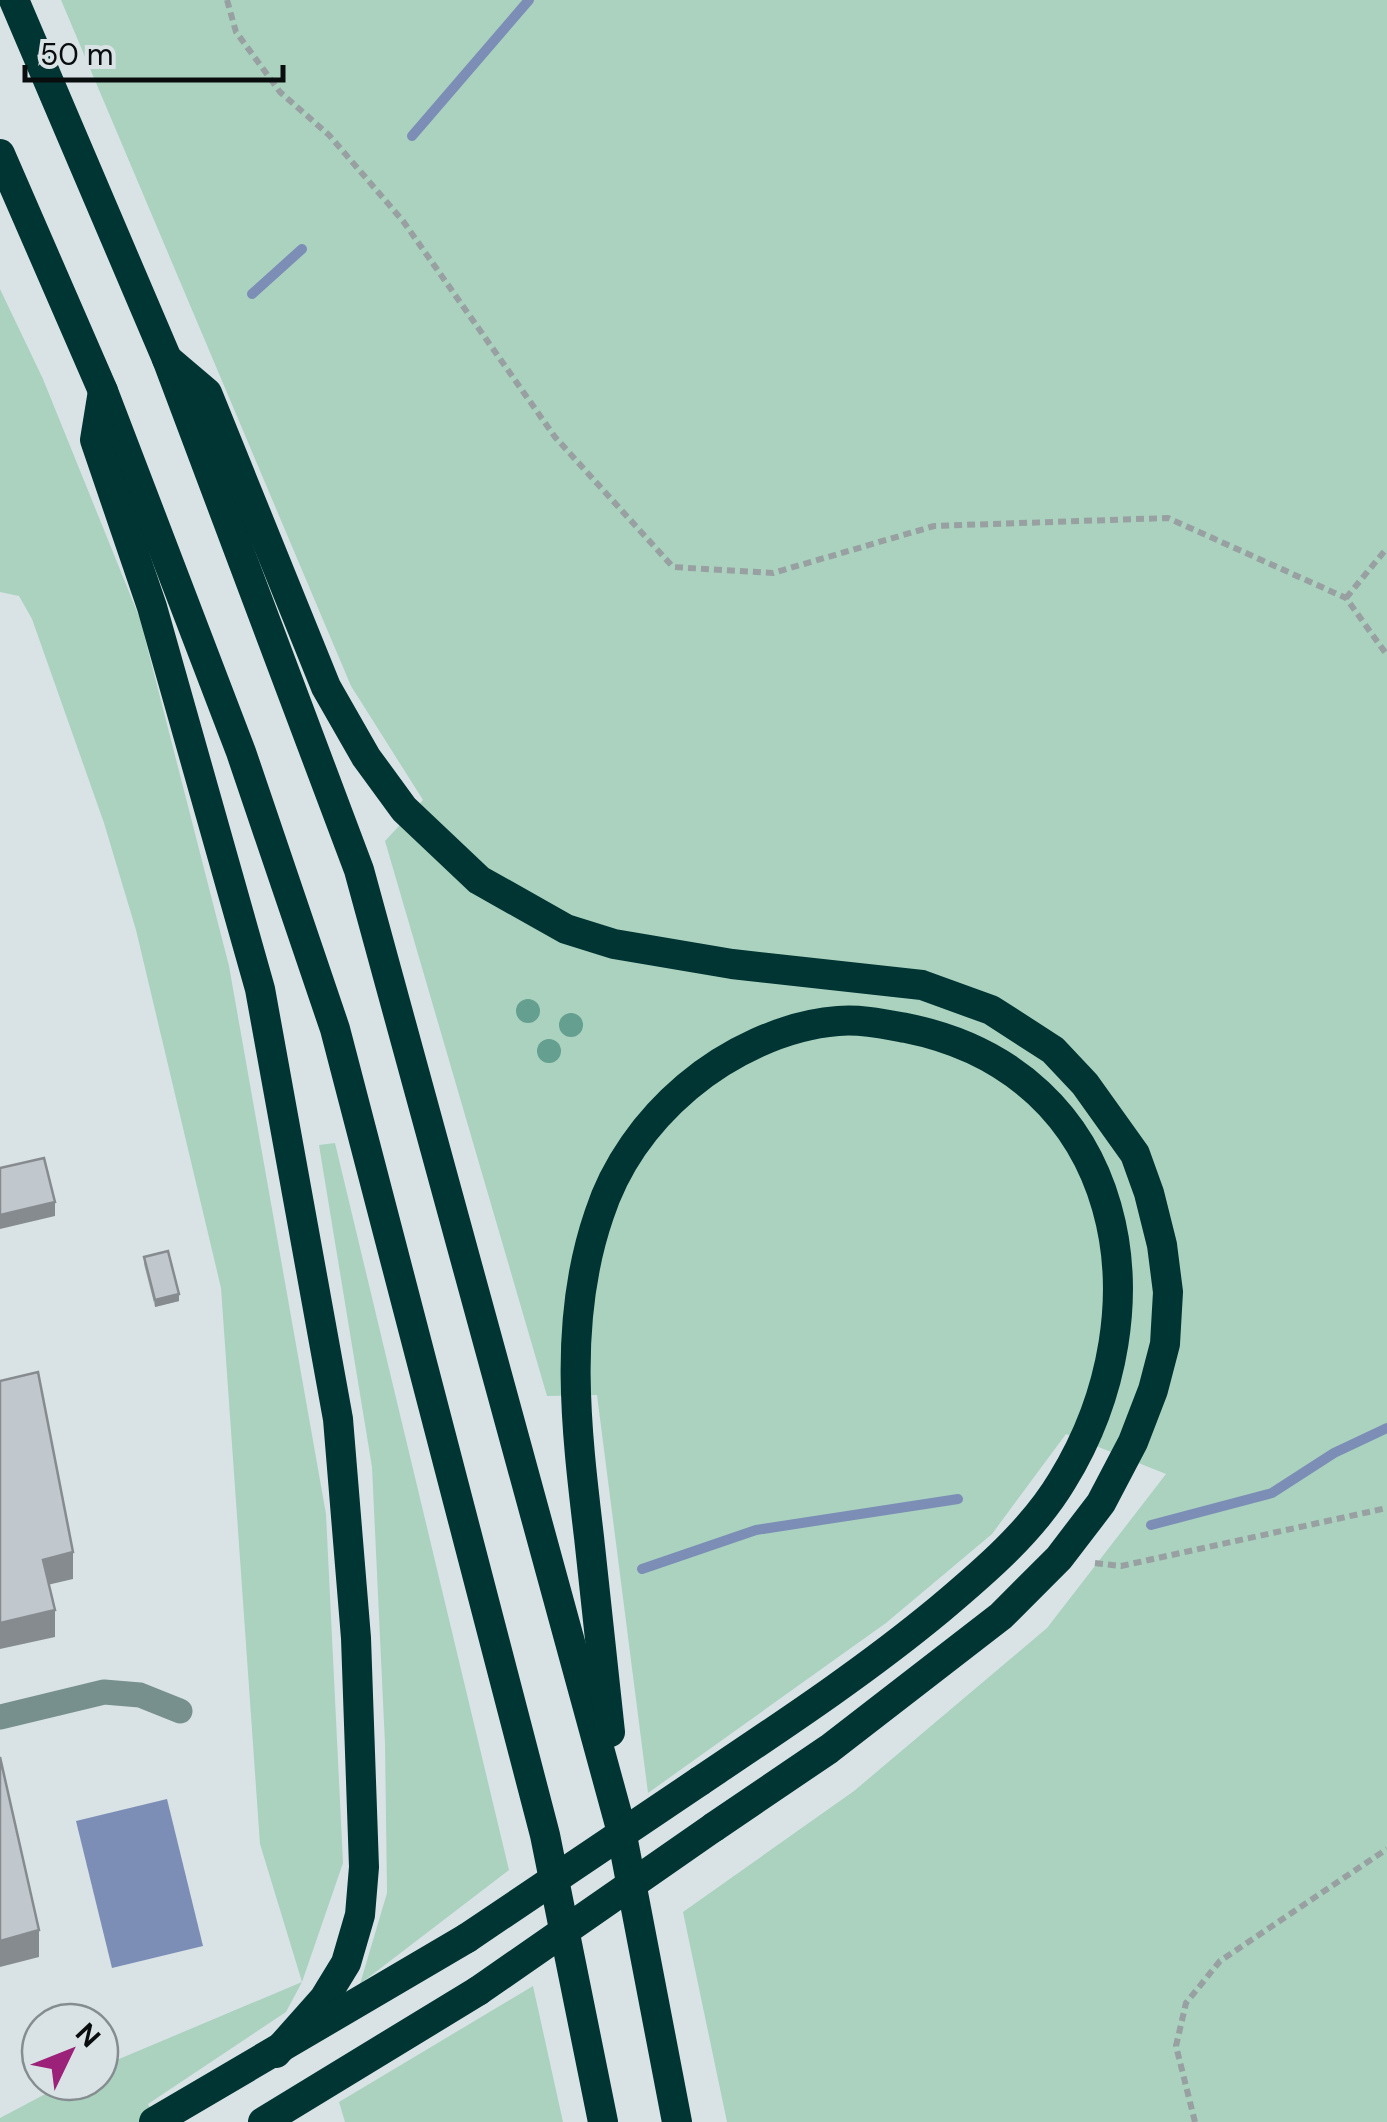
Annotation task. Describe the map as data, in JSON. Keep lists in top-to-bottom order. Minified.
{"scale_bar":"50 m","north":"top right"}
